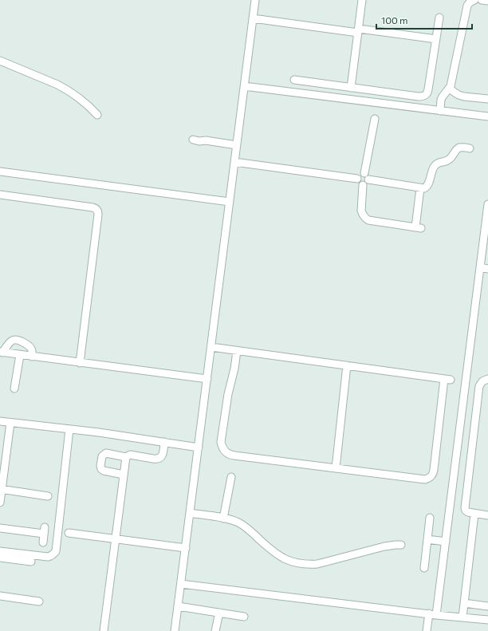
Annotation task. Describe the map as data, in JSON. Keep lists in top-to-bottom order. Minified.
{"scale_bar":"100 m"}
